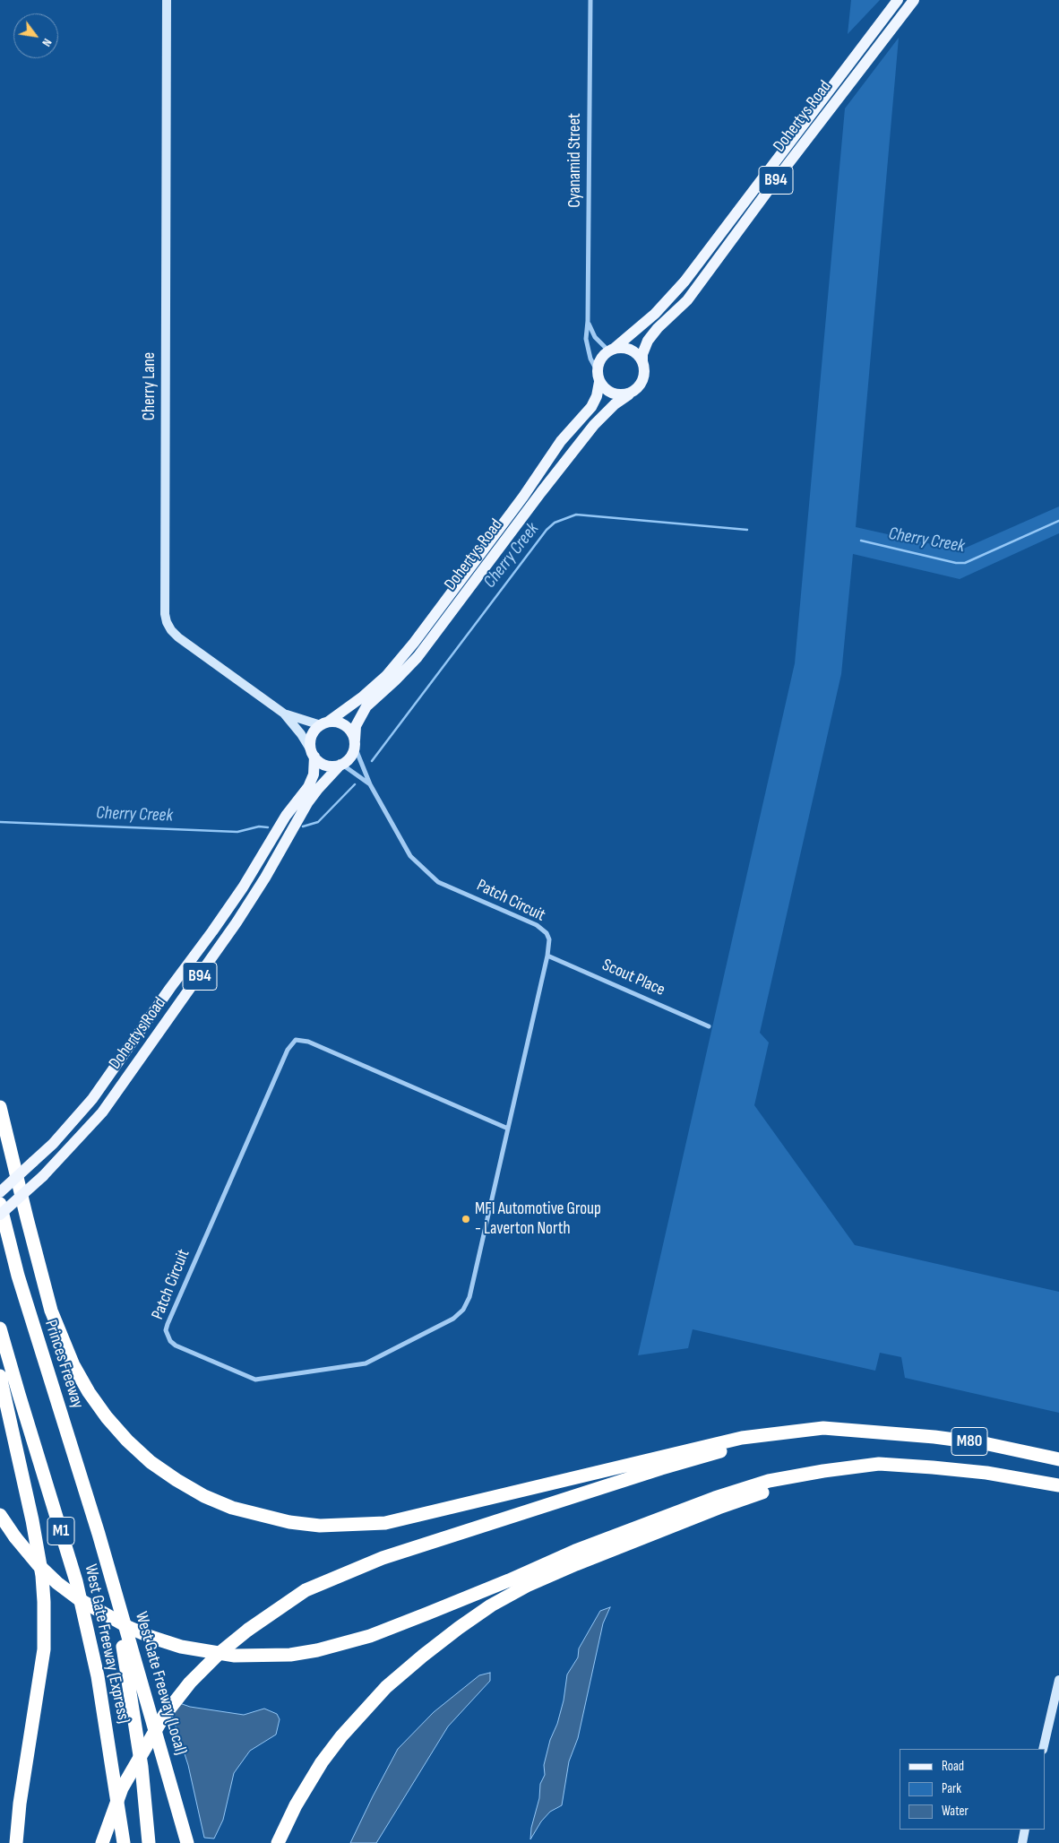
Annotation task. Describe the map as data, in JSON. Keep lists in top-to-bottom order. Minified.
{"streets":{"highway":["Princes Freeway","M80","M1","West Gate Freeway (Express)","West Gate Freeway (Local)"],"main road":["Dohertys Road","B94"],"street":["Cyanamid Street","Cherry Lane","Patch Circuit","Scout Place"]},"crossings":[["Dohertys Road","Cyanamid Street"],["Dohertys Road","B94"],["Dohertys Road","Cherry Lane"],["Dohertys Road","Patch Circuit"],["Cyanamid Street","B94"],["B94","Cherry Lane"],["B94","Patch Circuit"],["Cherry Lane","Patch Circuit"],["Patch Circuit","Scout Place"],["Princes Freeway","West Gate Freeway (Express)"],["Princes Freeway","West Gate Freeway (Local)"],["West Gate Freeway (Express)","West Gate Freeway (Local)"]],"water":["Cherry Creek"],"places":["MFI Automotive Group - Laverton North"],"legend":["Road","Park","Water"],"north":"bottom right"}
